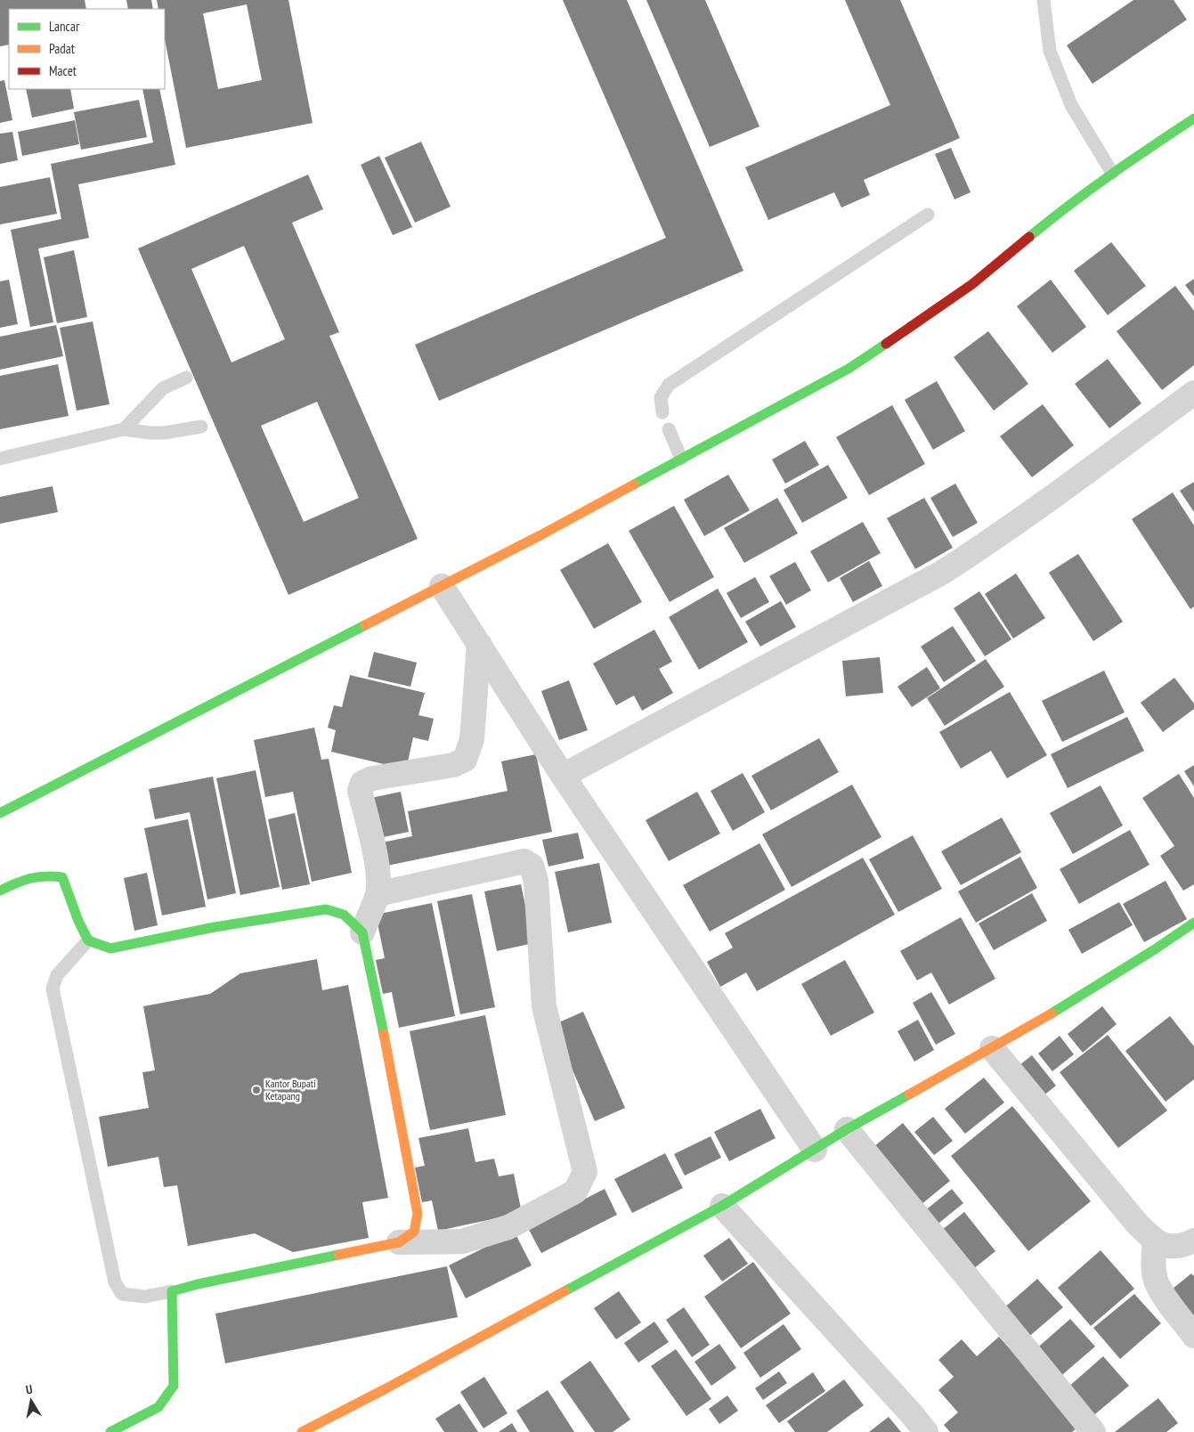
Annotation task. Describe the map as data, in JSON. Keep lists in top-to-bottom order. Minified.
{"places":["Kantor Bupati Ketapang"],"legend":["Lancar","Padat","Macet"],"north":"top"}
